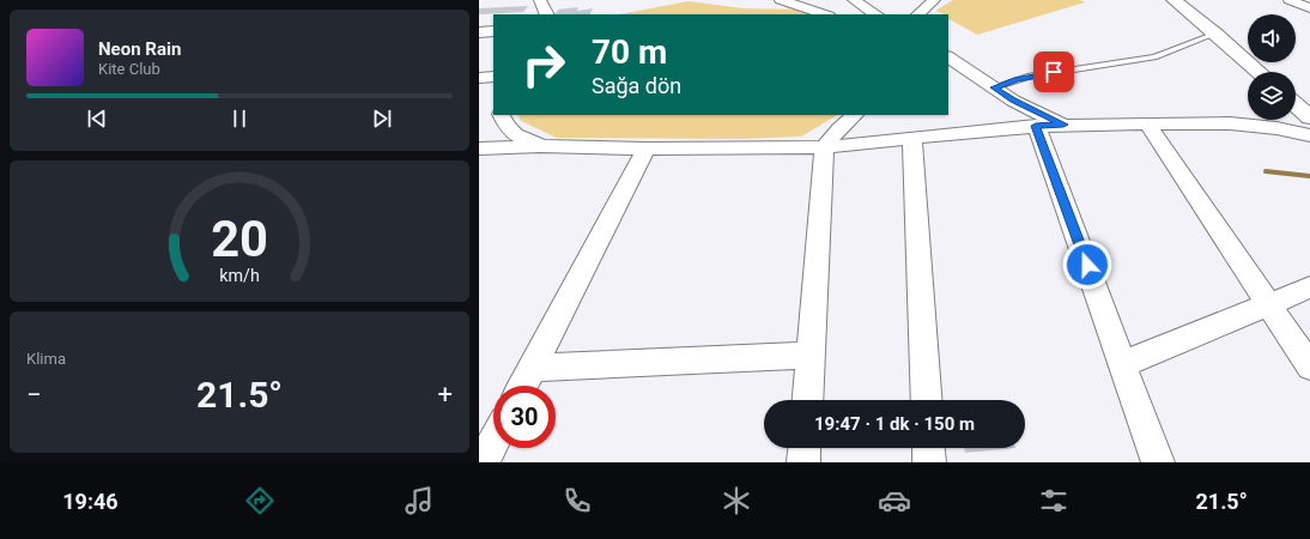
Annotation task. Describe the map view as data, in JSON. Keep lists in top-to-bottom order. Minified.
{"page":{"turn":["70 m","Sağa dön"],"song":["Neon Rain","Kite Club"],"tile":"Klima","heat":["−","21.5°","+"],"limit":"30","trip":"19:47 · 1 dk · 150 m","tabs":["19:46","21.5°"],"gauge":["20","km/h"]}}
